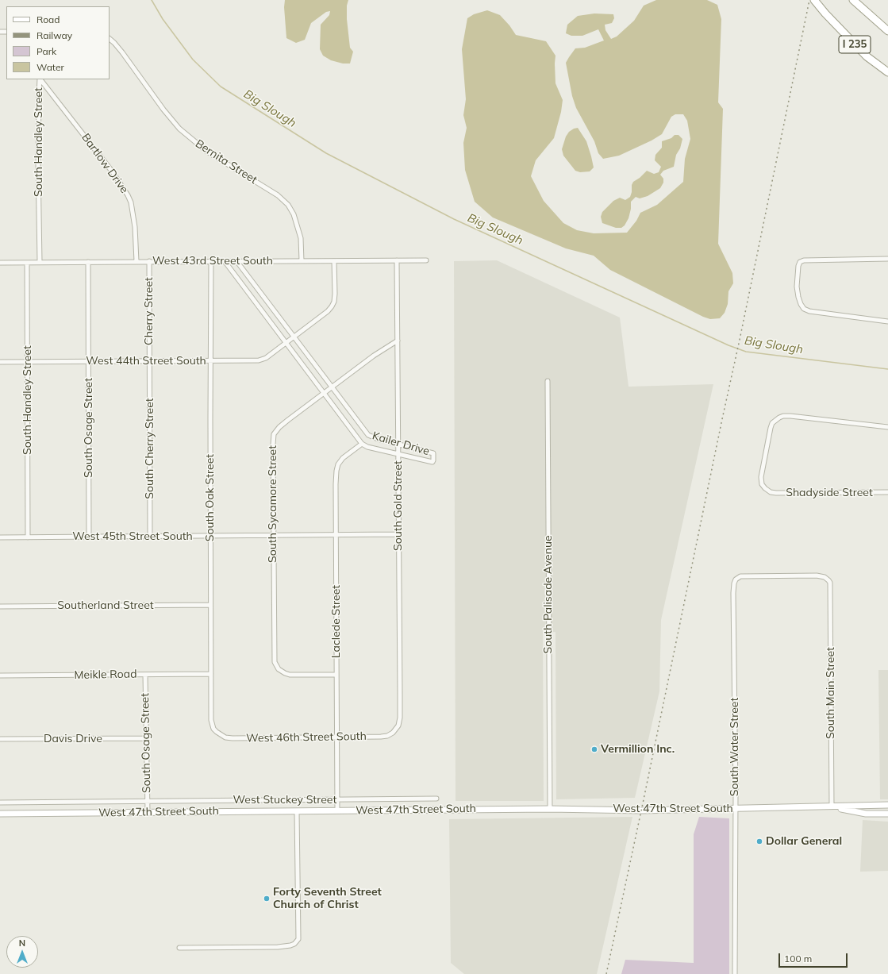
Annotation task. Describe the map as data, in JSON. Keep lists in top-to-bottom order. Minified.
{"streets":{"highway":["I 235"],"street":["South Handley Street","Bernita Street","Bartlow Drive","West 43rd Street South","Cherry Street","West 44th Street South","South Osage Street","Kailer Drive","South Cherry Street","Shadyside Street","South Oak Street","South Sycamore Street","South Gold Street","West 45th Street South","South Palisade Avenue","Southerland Street","Laclede Street","Meikle Road","South Main Street","West 46th Street South","Davis Drive","South Water Street","West Stuckey Street","West 47th Street South"]},"crossings":[["South Handley Street","West 43rd Street South"],["South Handley Street","West 44th Street South"],["South Handley Street","West 45th Street South"],["Bernita Street","West 43rd Street South"],["Bartlow Drive","West 43rd Street South"],["West 43rd Street South","Cherry Street"],["West 43rd Street South","South Osage Street"],["West 43rd Street South","Kailer Drive"],["West 43rd Street South","South Oak Street"],["West 43rd Street South","South Gold Street"],["Cherry Street","West 44th Street South"],["Cherry Street","South Cherry Street"],["West 44th Street South","South Osage Street"],["West 44th Street South","Kailer Drive"],["West 44th Street South","South Cherry Street"],["West 44th Street South","South Oak Street"],["South Osage Street","West 45th Street South"],["South Osage Street","Meikle Road"],["South Osage Street","Davis Drive"],["South Osage Street","West Stuckey Street"],["South Osage Street","West 47th Street South"],["Kailer Drive","South Sycamore Street"],["Kailer Drive","South Gold Street"],["Kailer Drive","Laclede Street"],["South Cherry Street","West 45th Street South"],["South Oak Street","West 45th Street South"],["South Oak Street","Southerland Street"],["South Oak Street","Meikle Road"],["South Oak Street","West 46th Street South"],["South Sycamore Street","South Gold Street"],["South Sycamore Street","West 45th Street South"],["South Sycamore Street","Laclede Street"],["South Gold Street","West 45th Street South"],["South Gold Street","West 46th Street South"],["West 45th Street South","Laclede Street"],["South Palisade Avenue","West 47th Street South"],["Laclede Street","West 46th Street South"],["Laclede Street","West Stuckey Street"],["Laclede Street","West 47th Street South"],["South Main Street","South Water Street"],["South Main Street","West 47th Street South"],["South Water Street","West 47th Street South"]],"water":["Big Slough"],"places":["Vermillion Inc.","Dollar General","Forty Seventh Street Church of Christ"],"legend":["Road","Railway","Park","Water"],"scale_bar":"100 m","north":"top"}
